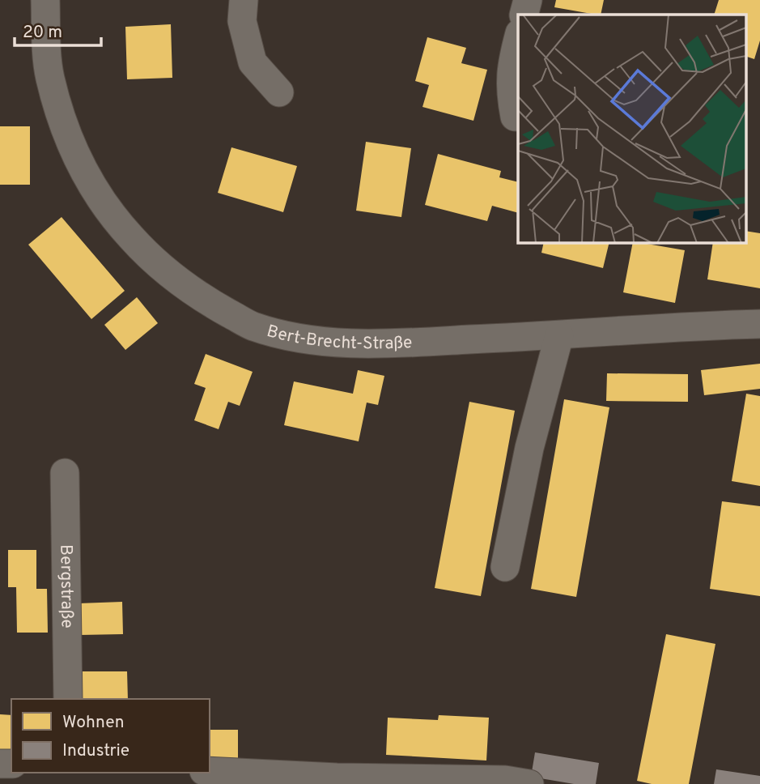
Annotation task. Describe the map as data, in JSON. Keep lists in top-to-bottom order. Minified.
{"streets":{"street":["Bert-Brecht-Straße","Bergstraße"]},"legend":["Wohnen","Industrie"],"scale_bar":"20 m"}
